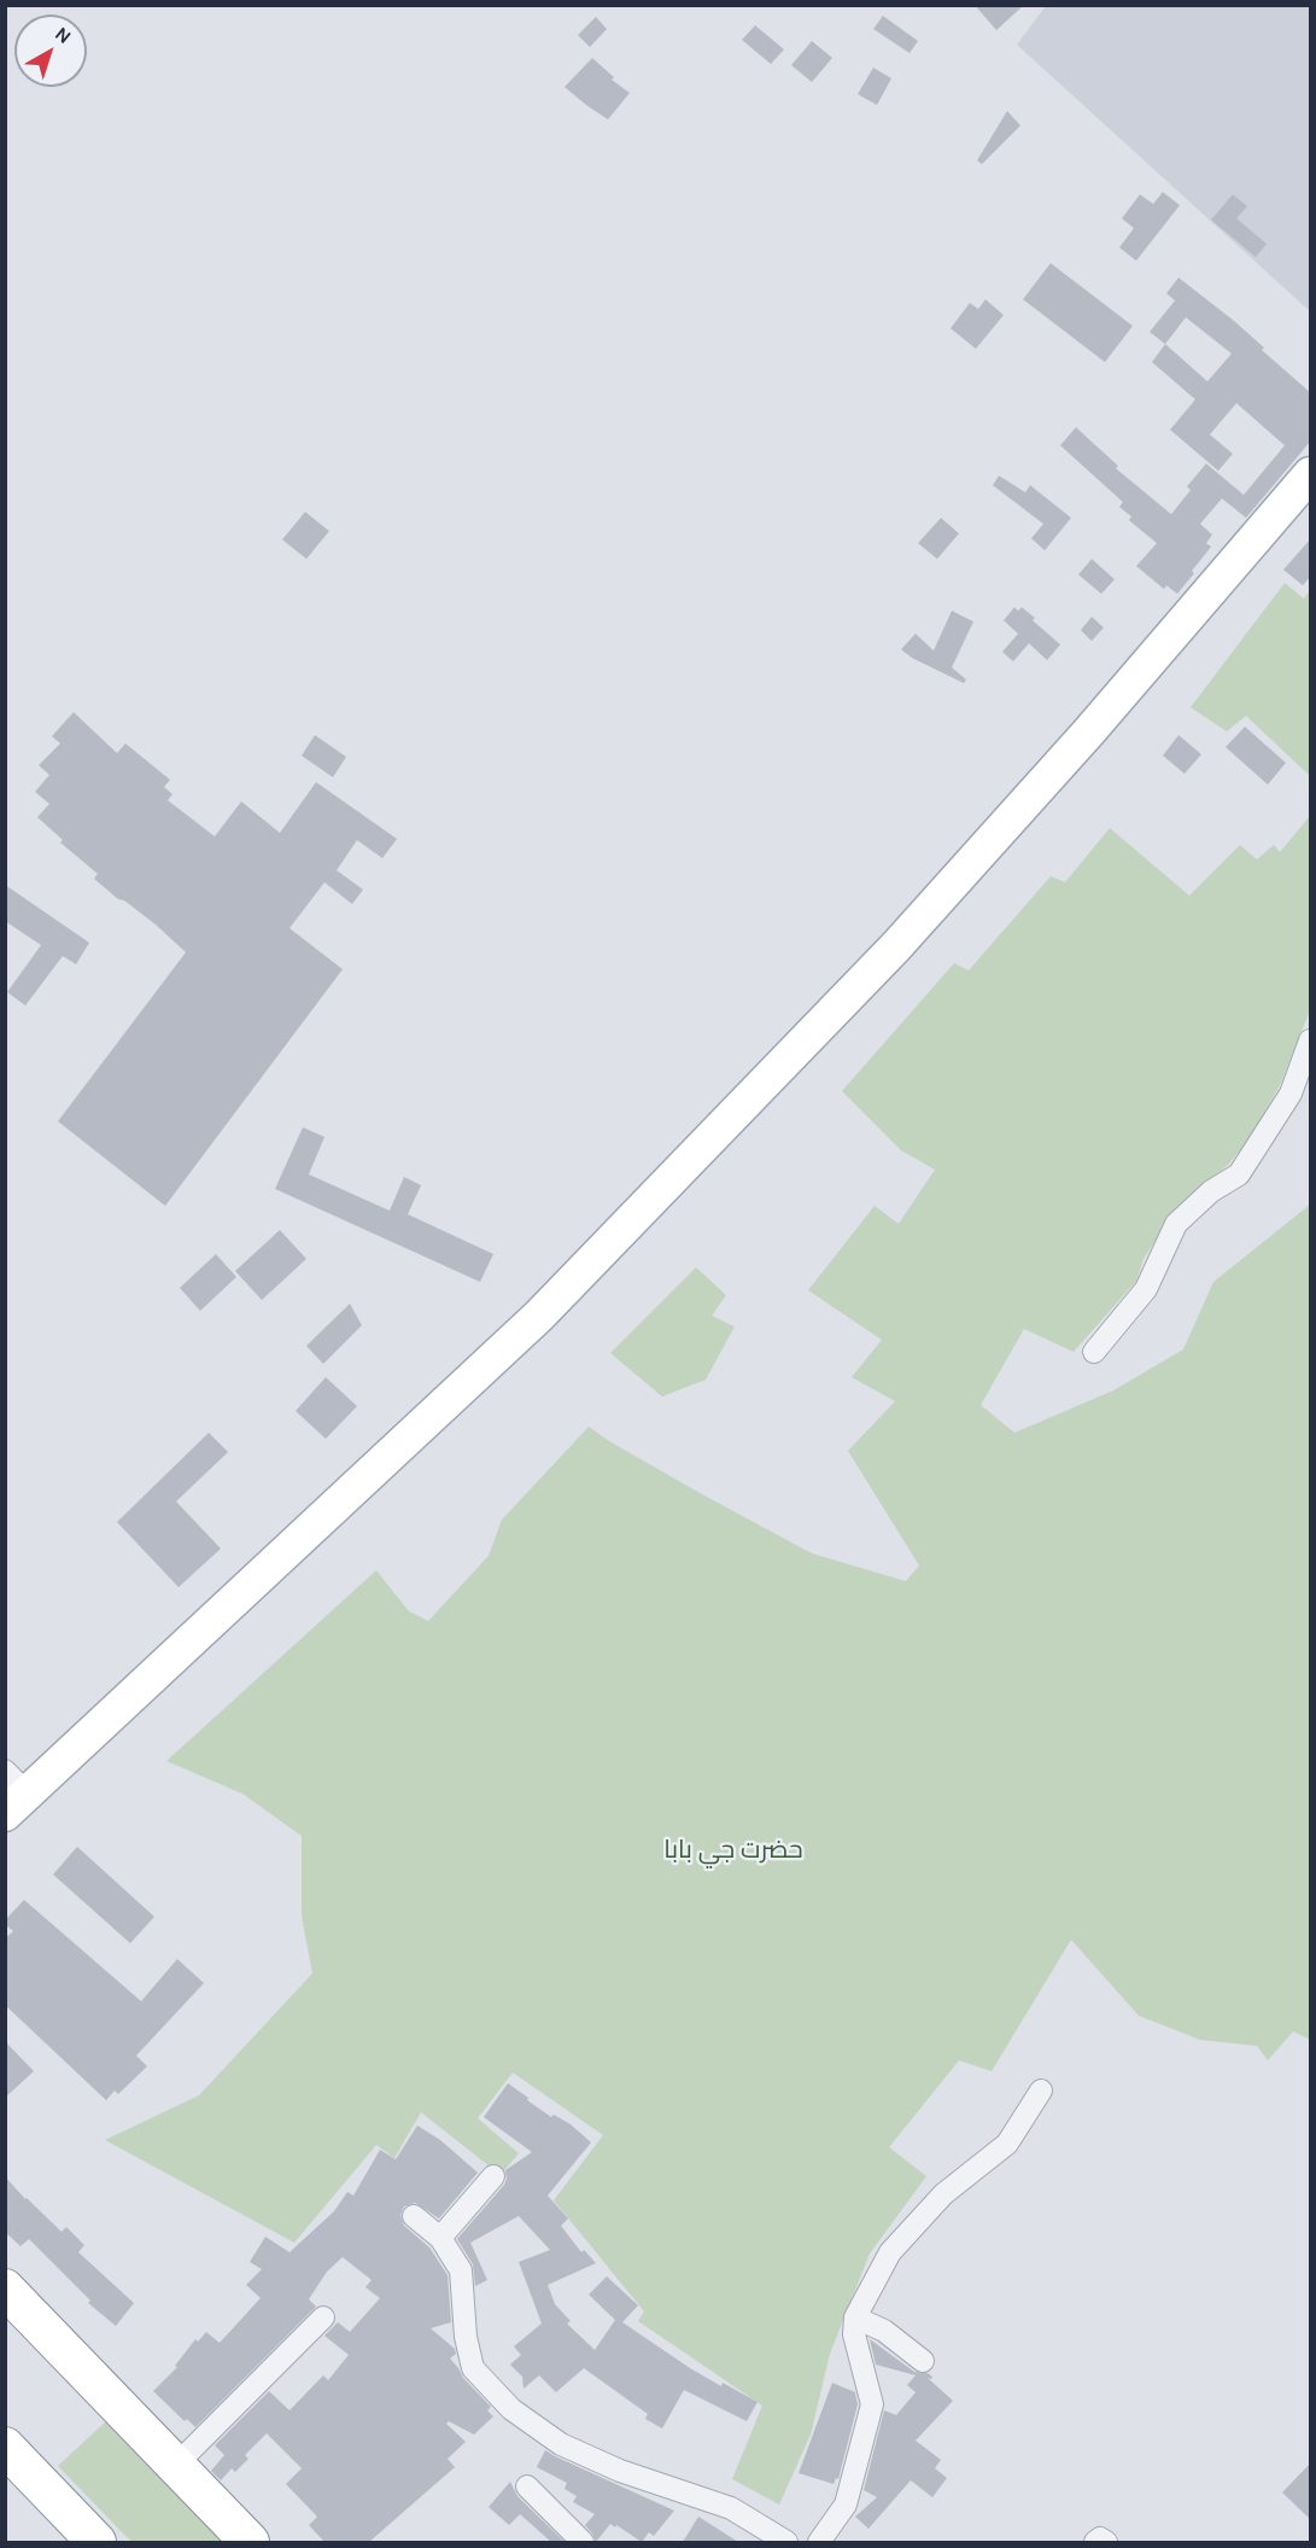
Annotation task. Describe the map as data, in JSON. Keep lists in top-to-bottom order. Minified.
{"parks":["حضرت جي بابا"],"north":"top right"}
